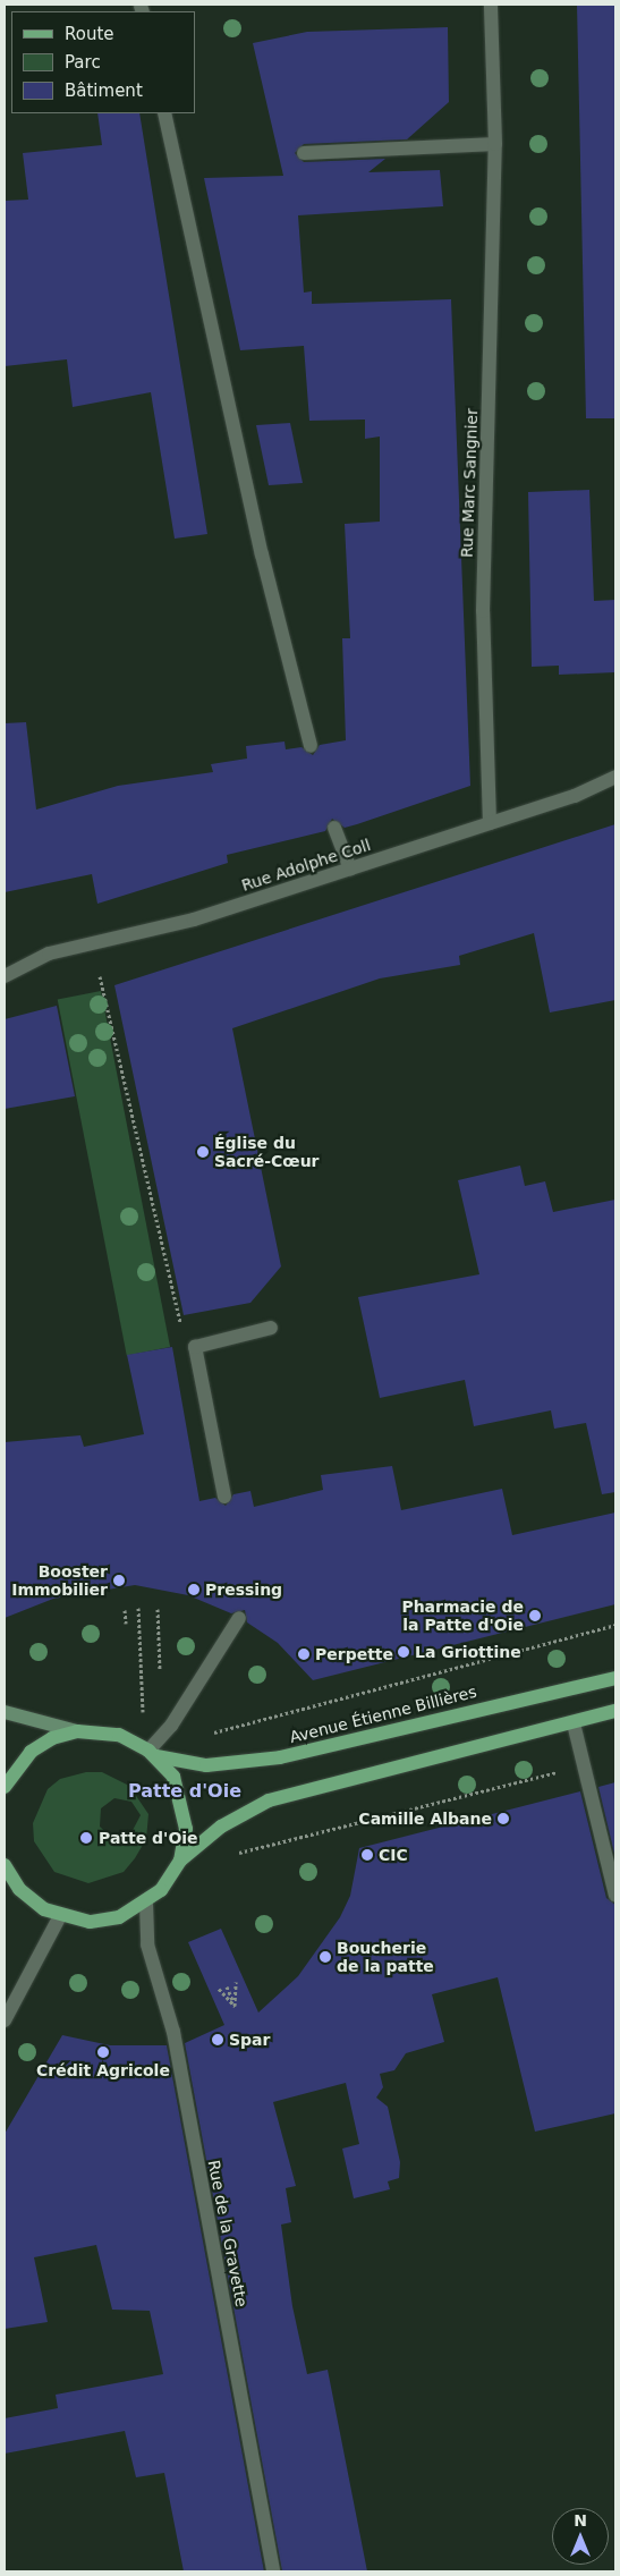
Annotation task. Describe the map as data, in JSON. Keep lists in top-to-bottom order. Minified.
{"streets":{"main road":["Avenue Étienne Billières"],"street":["Rue Marc Sangnier","Rue Adolphe Coll","Rue de la Gravette"]},"crossings":[["Rue Marc Sangnier","Rue Adolphe Coll"]],"districts":["Patte d'Oie"],"places":["Église du Sacré-Cœur","Booster Immobilier","Pressing","Pharmacie de la Patte d'Oie","La Griottine","Perpette","Camille Albane","Patte d'Oie","CIC","Boucherie de la patte","Spar","Crédit Agricole"],"legend":["Route","Parc","Bâtiment"],"north":"top"}
